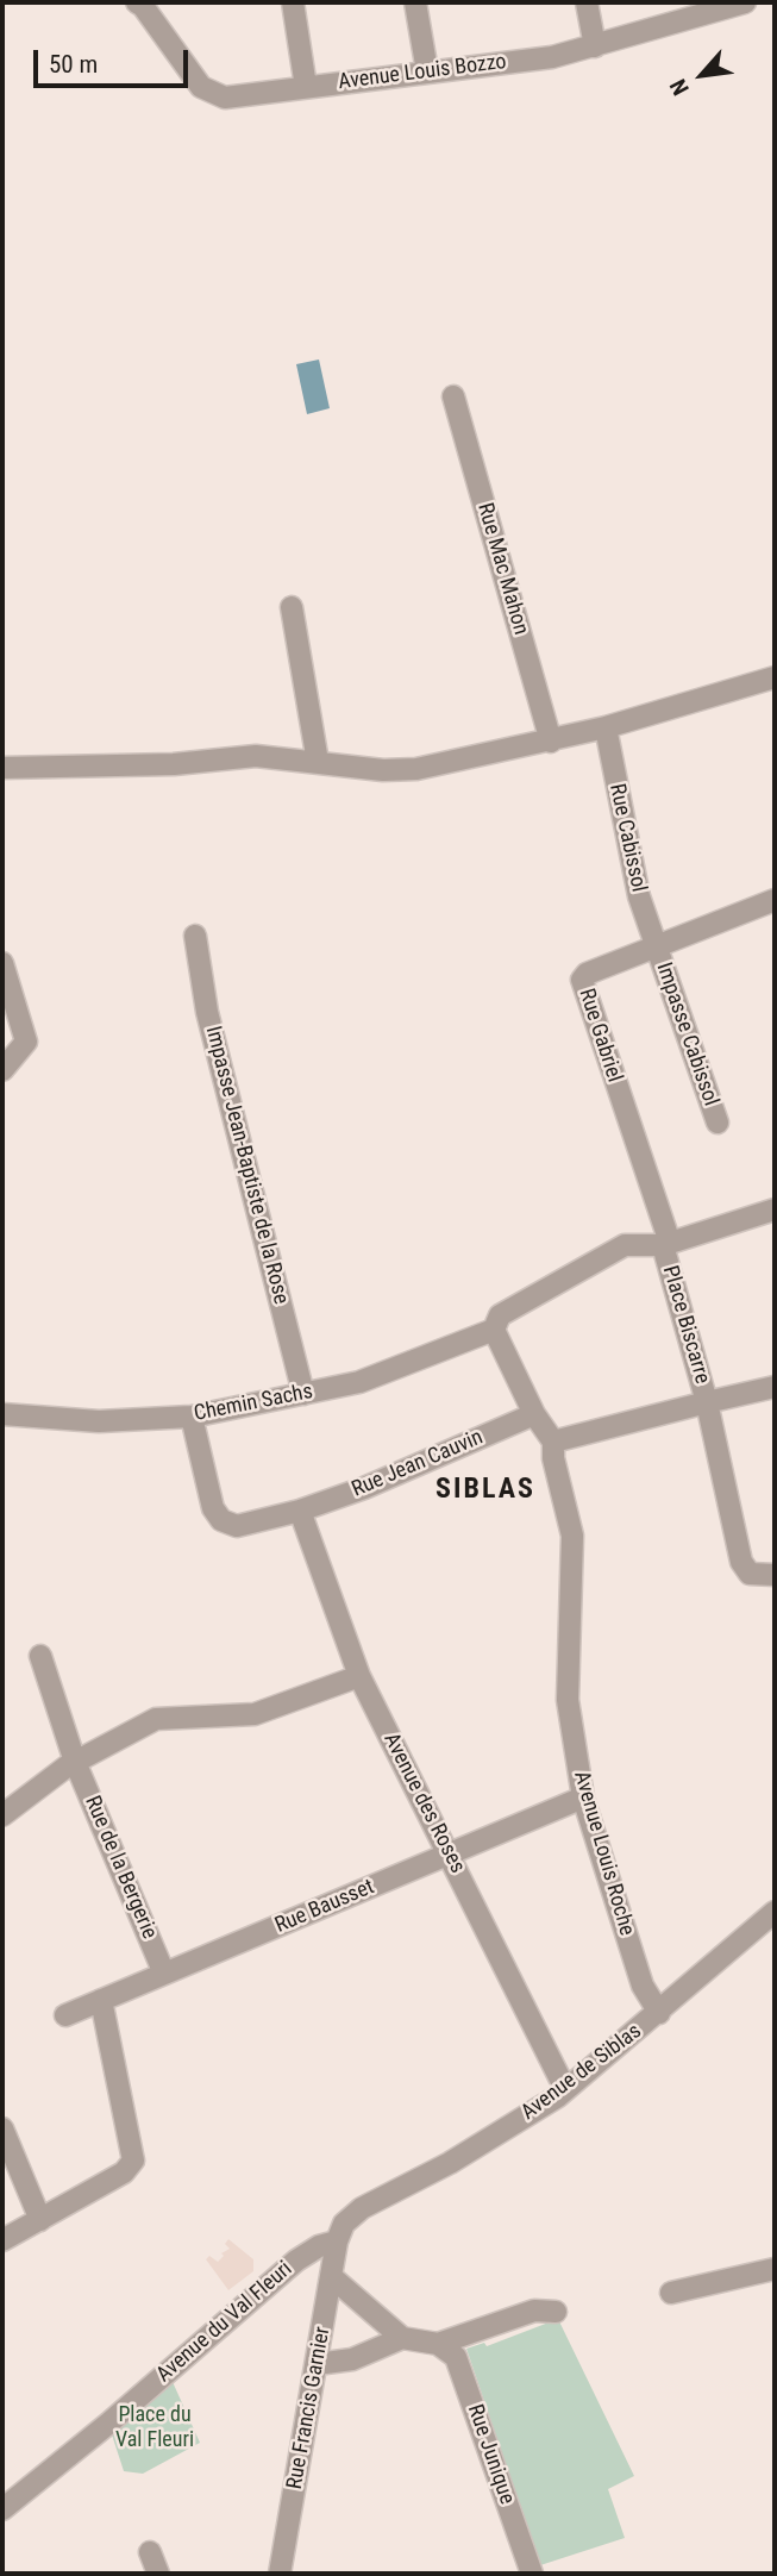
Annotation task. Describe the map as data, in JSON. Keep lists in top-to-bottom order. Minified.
{"streets":{"street":["Avenue Louis Bozzo","Rue Mac Mahon","Rue Cabissol","Impasse Cabissol","Rue Gabriel","Impasse Jean-Baptiste de la Rose","Place Biscarre","Chemin Sachs","Rue Jean Cauvin","Avenue des Roses","Avenue Louis Roche","Rue de la Bergerie","Rue Bausset","Avenue de Siblas","Avenue du Val Fleuri","Rue Francis Garnier","Rue Junique"]},"crossings":[["Rue Cabissol","Impasse Cabissol"],["Rue Cabissol","Rue Gabriel"],["Impasse Cabissol","Rue Gabriel"],["Rue Gabriel","Place Biscarre"],["Impasse Jean-Baptiste de la Rose","Chemin Sachs"],["Place Biscarre","Chemin Sachs"],["Place Biscarre","Avenue Louis Roche"],["Chemin Sachs","Rue Jean Cauvin"],["Rue Jean Cauvin","Avenue des Roses"],["Avenue des Roses","Rue Bausset"],["Avenue des Roses","Avenue de Siblas"],["Avenue Louis Roche","Rue Bausset"],["Avenue Louis Roche","Avenue de Siblas"],["Rue de la Bergerie","Rue Bausset"],["Avenue de Siblas","Avenue du Val Fleuri"],["Avenue de Siblas","Rue Francis Garnier"],["Avenue du Val Fleuri","Rue Francis Garnier"]],"districts":["SIBLAS"],"parks":["Place du Val Fleuri"],"scale_bar":"50 m","north":"bottom left"}
